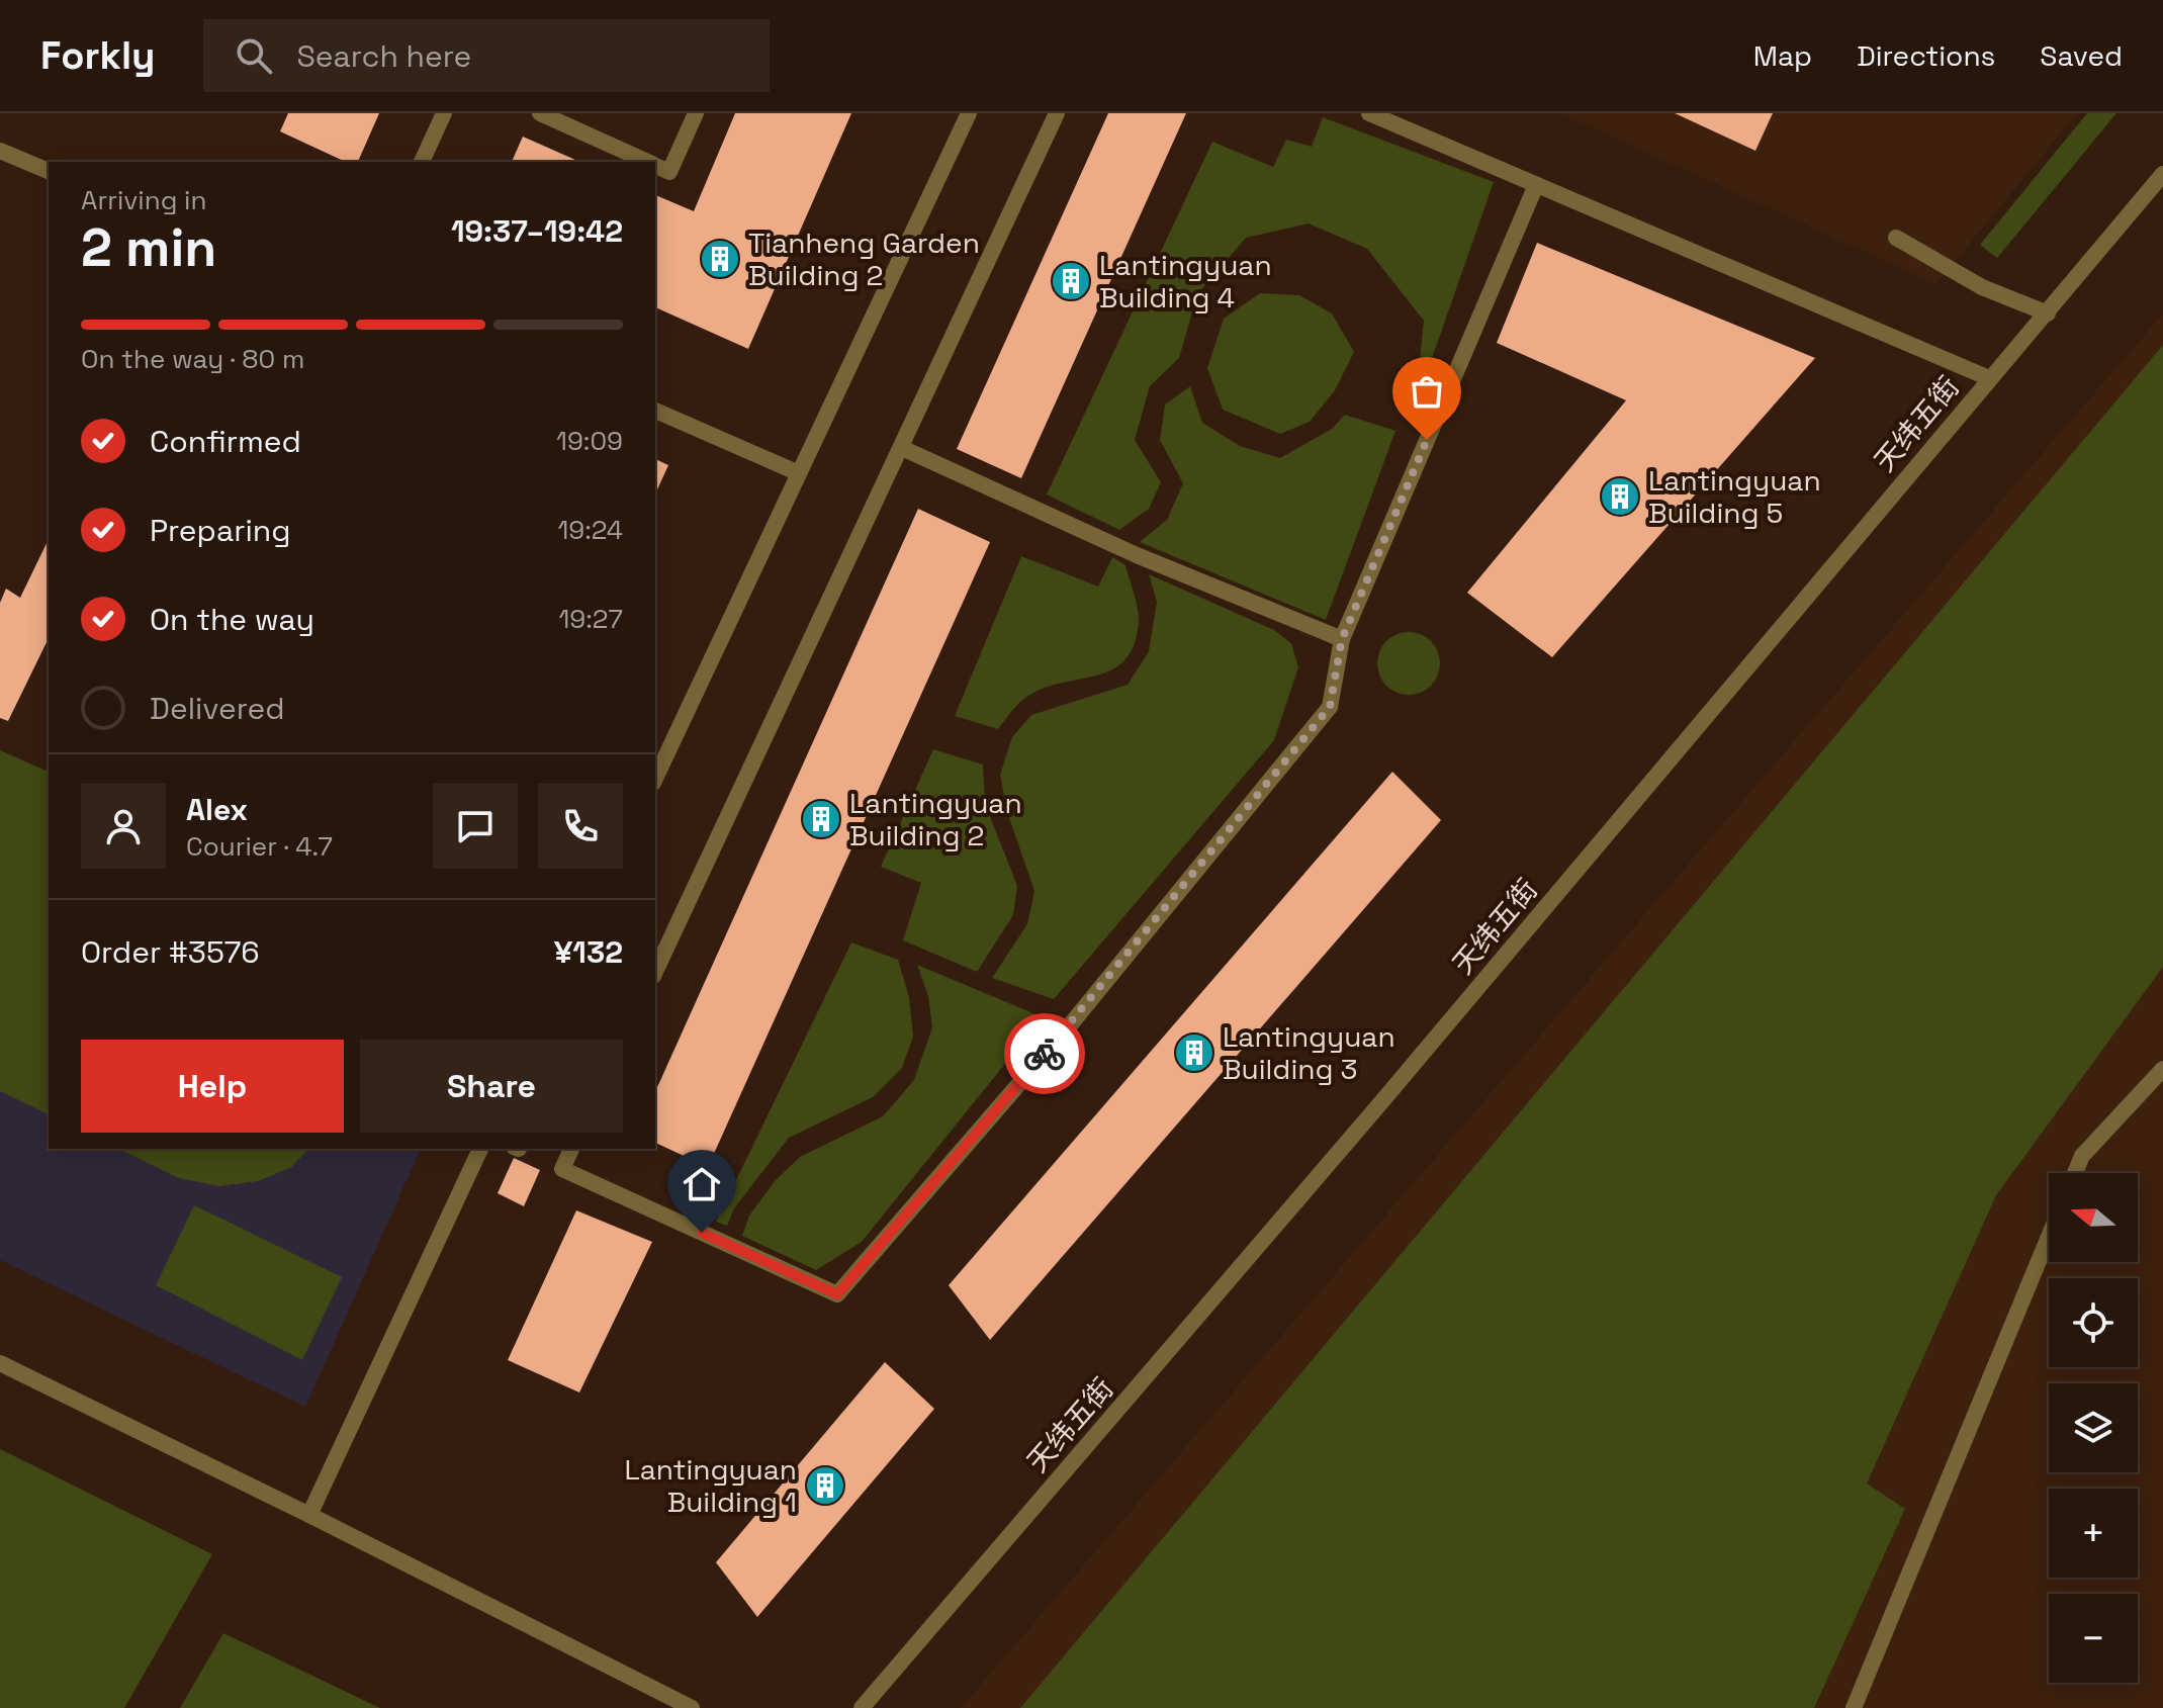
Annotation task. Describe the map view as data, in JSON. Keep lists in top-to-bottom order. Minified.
{"streets":{"street":["天纬五街"]},"places":{"building":["Tianheng Garden Building 2","Lantingyuan Building 4","Lantingyuan Building 5","Lantingyuan Building 2","Lantingyuan Building 3","Lantingyuan Building 1"]},"north":"left","page":{"header":"Forkly","search":"Search here","nav":["Map","Directions","Saved"],"heading":["2 min","Arriving in","19:37–19:42"],"panel":["Alex","Courier · 4.7","Order #3576","¥132"],"bar":"On the way · 80 m","list":[["Confirmed","19:09"],["Preparing","19:24"],["On the way","19:27"],"Delivered"],"buttons":["Help","Share"],"map_buttons":["+","−"]}}
